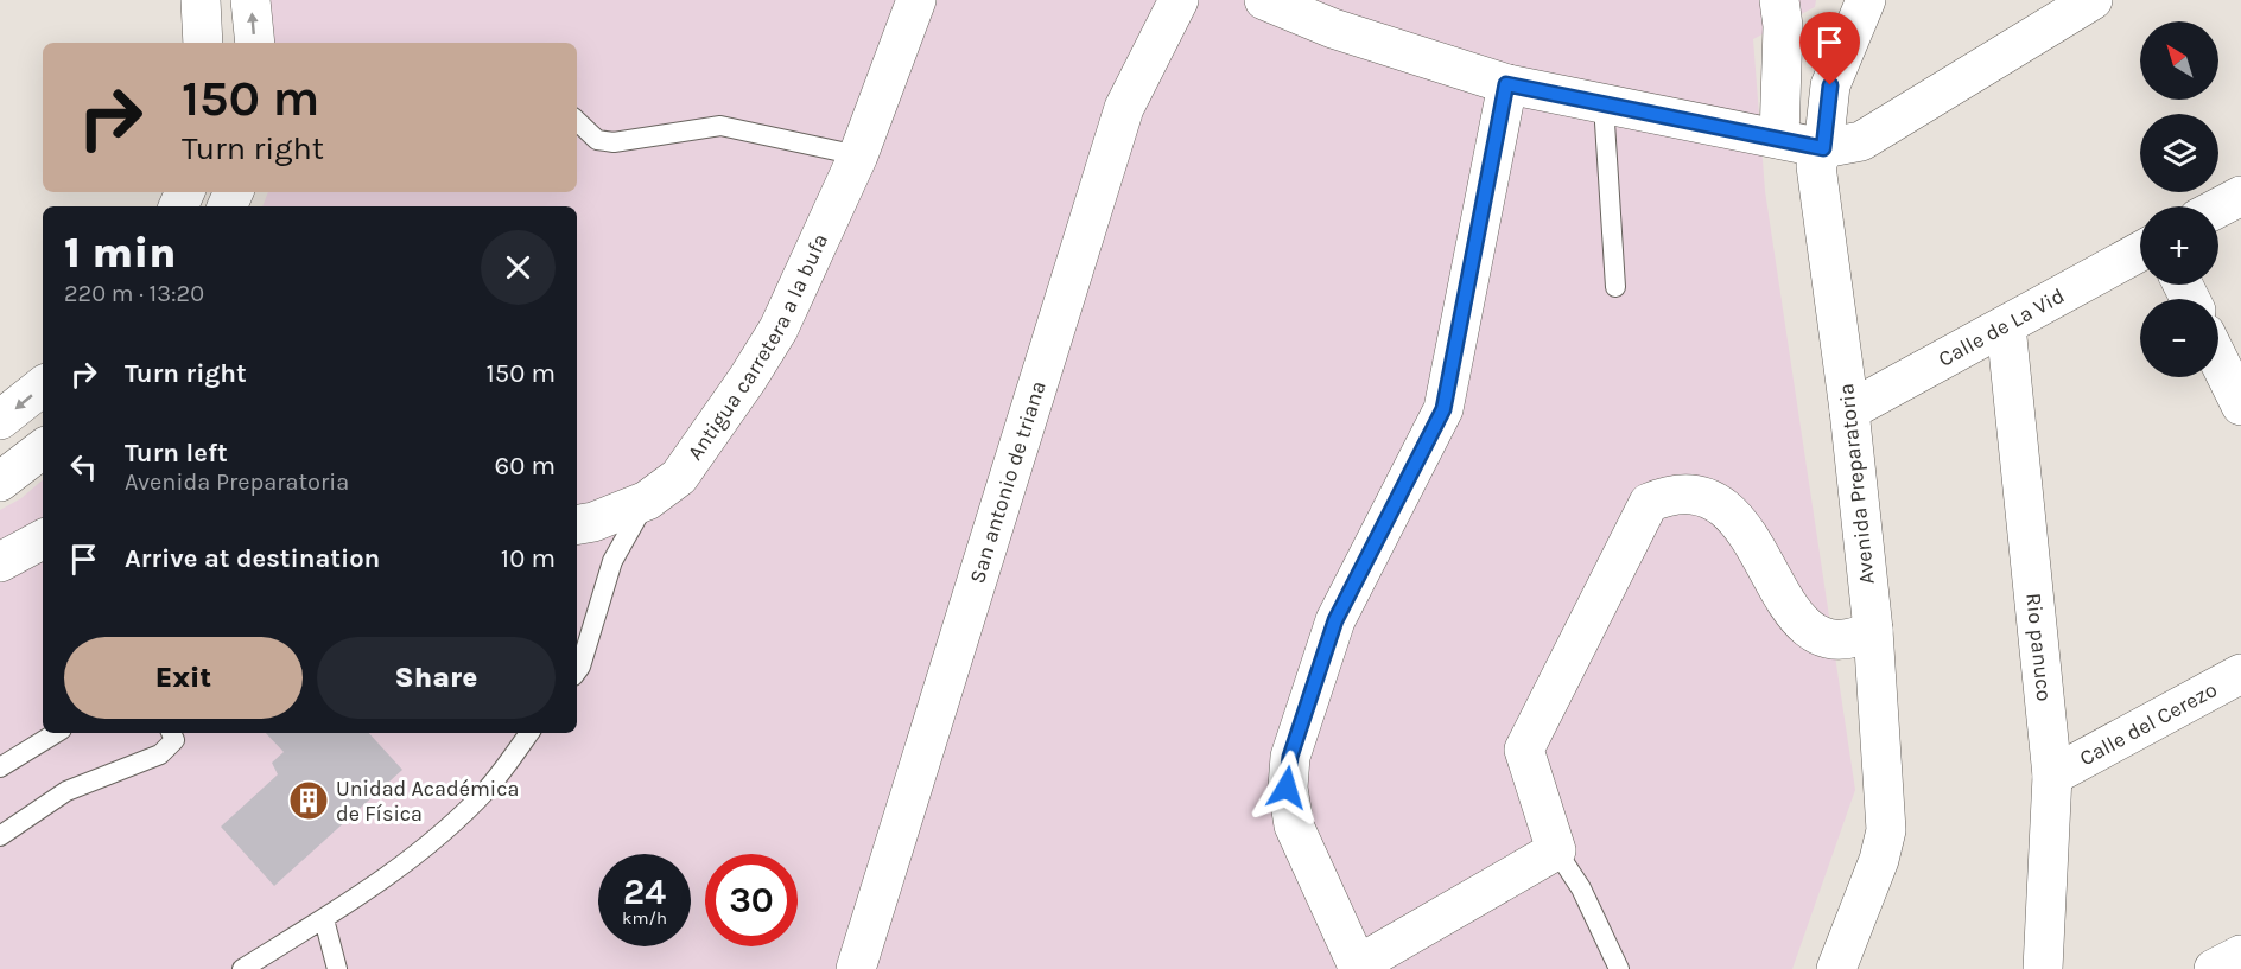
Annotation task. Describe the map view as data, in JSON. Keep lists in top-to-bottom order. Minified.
{"streets":{"street":["Calle de La Vid","Antigua carretera a la bufa","San antonio de triana","Avenida Preparatoria","Rio panuco","Calle del Cerezo"]},"crossings":[["Calle de La Vid","Avenida Preparatoria"],["Calle de La Vid","Rio panuco"],["Rio panuco","Calle del Cerezo"]],"places":{"building":["Unidad Académica de Física"]},"north":"top left","page":{"map_buttons":["+","−"],"turn":["150 m","Turn right"],"heading":["1 min","220 m · 13:20"],"list":[{"name":"Turn right","value":"150 m"},{"name":"Turn left","note":"Avenida Preparatoria","value":"60 m"},{"name":"Arrive at destination","value":"10 m"}],"buttons":["Exit","Share"],"speed":"24 km/h","limit":"30"}}
